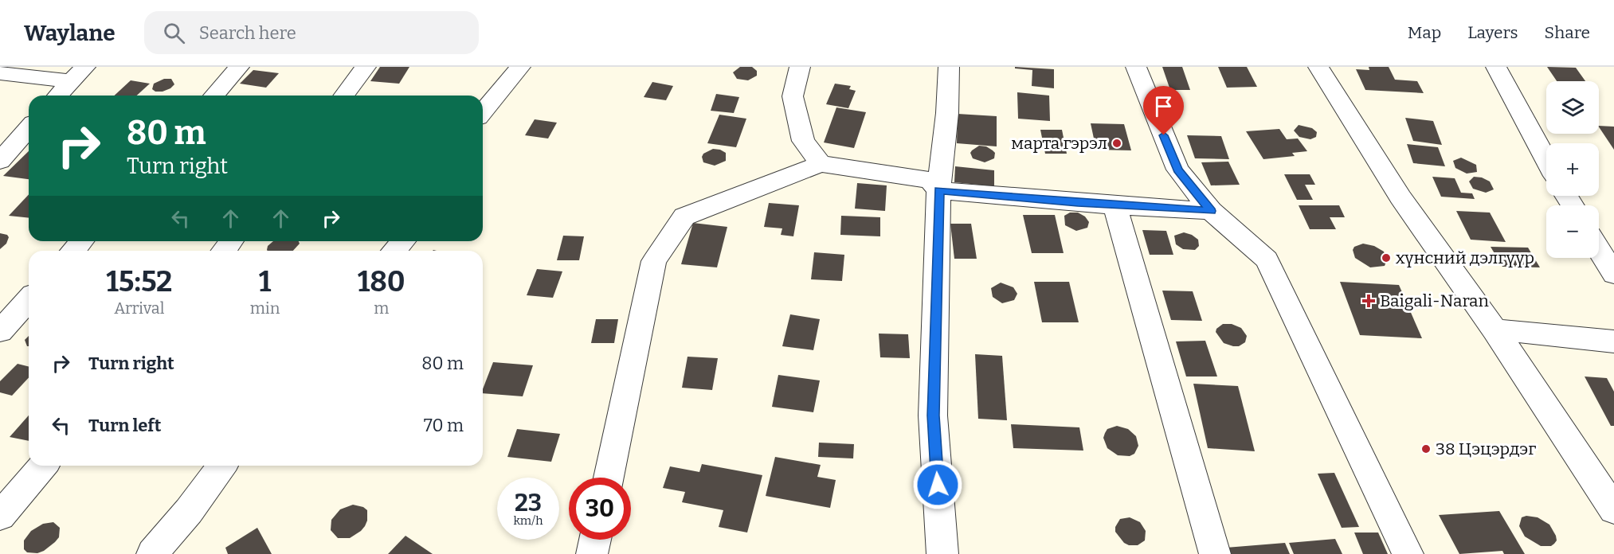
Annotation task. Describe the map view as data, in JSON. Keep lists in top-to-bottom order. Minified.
{"places":{"other":["марта гэрэл","хүнсний дэлгүүр","38 Цэцэрдэг"],"health":["Baigali-Naran"]},"page":{"header":"Waylane","search":"Search here","nav":["Map","Layers","Share"],"map_buttons":["+","−"],"turn":["80 m","Turn right"],"eta":["15:52","Arrival","1","min","180","m"],"list":[{"name":"Turn right","value":"80 m"},{"name":"Turn left","value":"70 m"}],"speed":"23 km/h","limit":"30"}}
